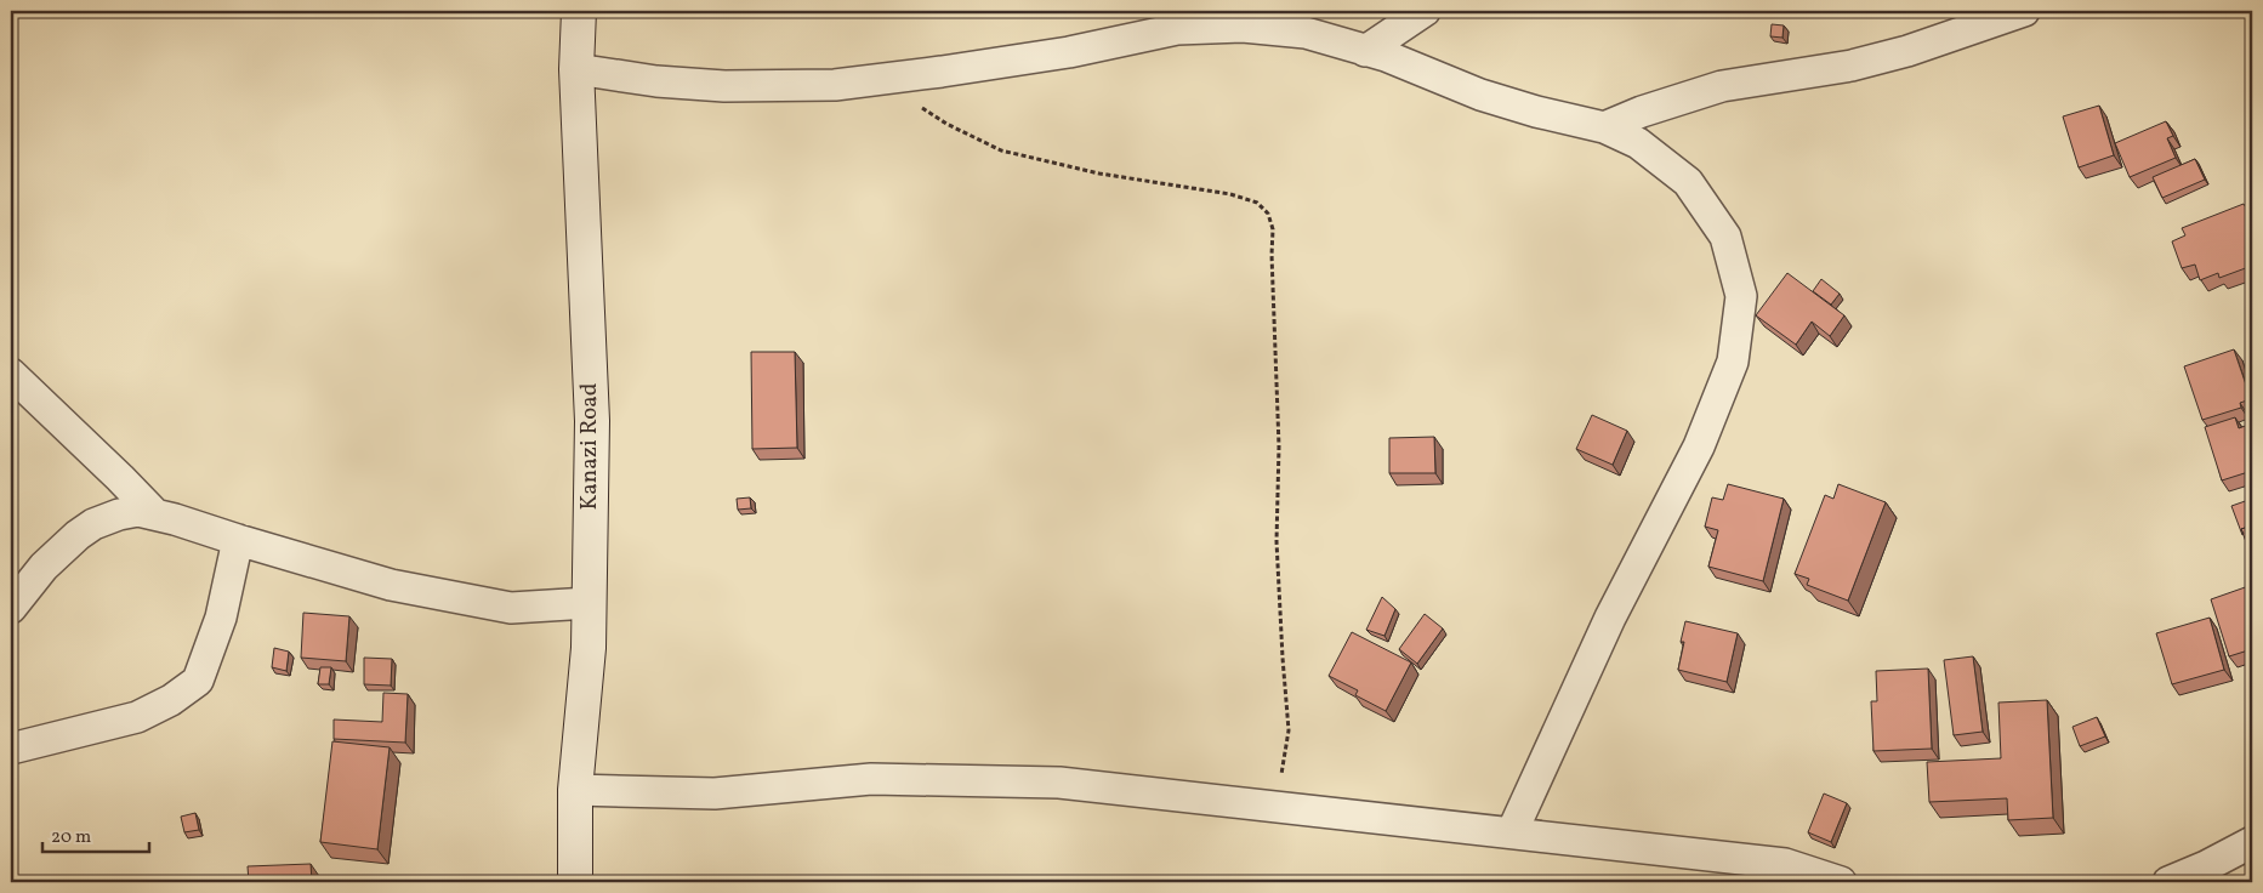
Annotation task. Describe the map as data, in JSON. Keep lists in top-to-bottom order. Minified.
{"streets":{"main road":["Kanazi Road"]},"scale_bar":"20 m"}
